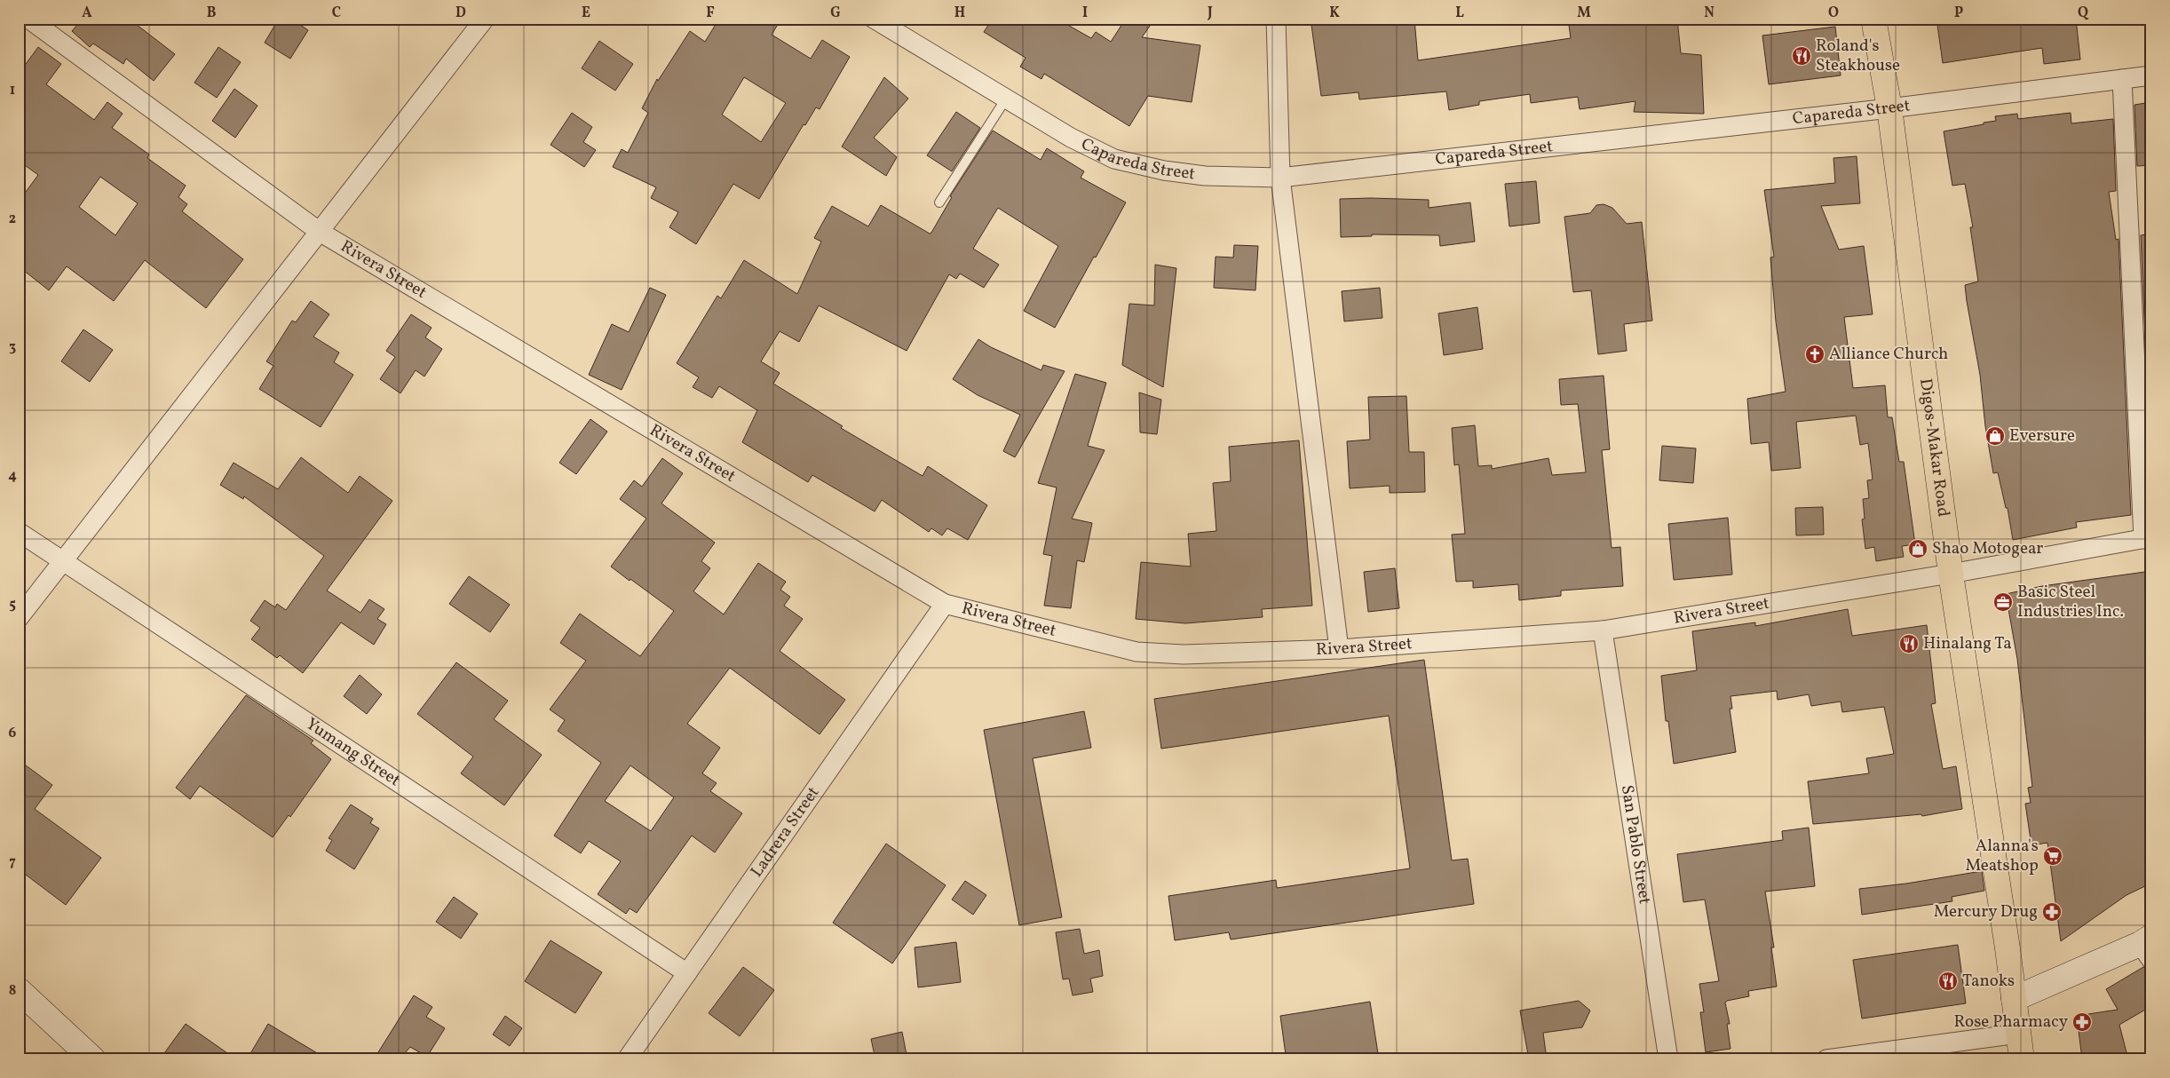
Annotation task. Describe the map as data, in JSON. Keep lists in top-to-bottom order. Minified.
{"streets":{"main road":["Digos-Makar Road"],"street":["Capareda Street","Rivera Street","Yumang Street","Ladrera Street","San Pablo Street"]},"crossings":[["Capareda Street","Digos-Makar Road"],["Rivera Street","Digos-Makar Road"],["Rivera Street","Ladrera Street"],["Rivera Street","San Pablo Street"],["Yumang Street","Ladrera Street"]],"places":{"restaurant":["Roland's Steakhouse","Hinalang Ta","Tanoks"],"church":["Alliance Church"],"shop":["Eversure","Shao Motogear"],"office":["Basic Steel Industries Inc."],"supermarket":["Alanna's Meatshop"],"pharmacy":["Mercury Drug","Rose Pharmacy"]},"grid":{"columns":["A","B","C","D","E","F","G","H","I","J","K","L","M","N","O","P","Q"],"rows":["1","2","3","4","5","6","7","8"]}}
